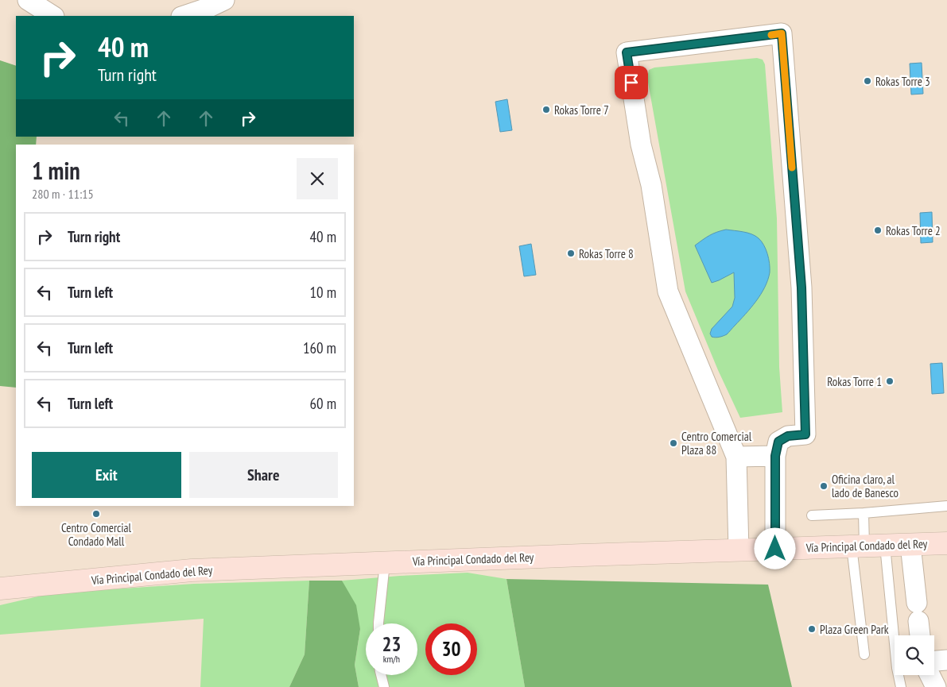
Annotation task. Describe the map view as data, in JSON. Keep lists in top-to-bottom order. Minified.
{"streets":{"street":["Vía Principal Condado del Rey"]},"places":["Rokas Torre 3","Rokas Torre 7","Rokas Torre 2","Rokas Torre 8","Rokas Torre 1","Centro Comercial Plaza 88","Oficina claro, al lado de Banesco","Centro Comercial Condado Mall","Plaza Green Park"],"page":{"turn":["40 m","Turn right"],"heading":["1 min","280 m · 11:15"],"list":[{"name":"Turn right","value":"40 m"},{"name":"Turn left","value":"10 m"},{"name":"Turn left","value":"160 m"},{"name":"Turn left","value":"60 m"}],"buttons":["Exit","Share"],"speed":"23 km/h","limit":"30"}}
